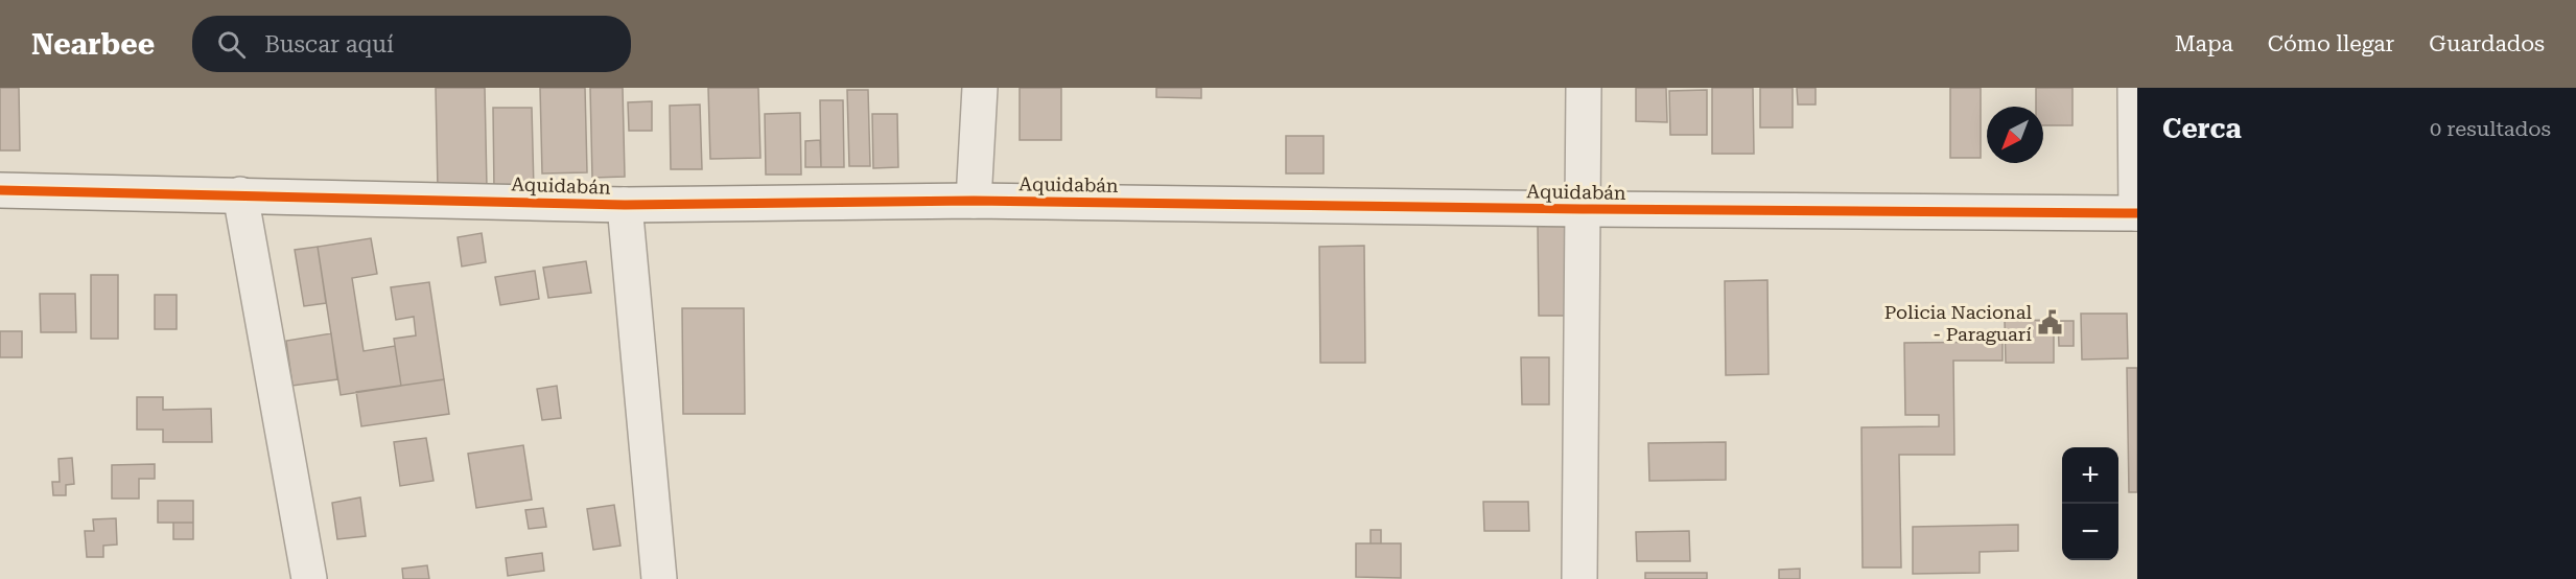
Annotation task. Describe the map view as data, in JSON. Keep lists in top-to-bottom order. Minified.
{"streets":{"street":["Aquidabán"]},"places":{"public building":["Policia Nacional - Paraguarí"]},"north":"bottom left","page":{"header":"Nearbee","search":"Buscar aquí","nav":["Mapa","Cómo llegar","Guardados"],"heading":["Cerca","0 resultados"],"map_buttons":["+","−"]}}
